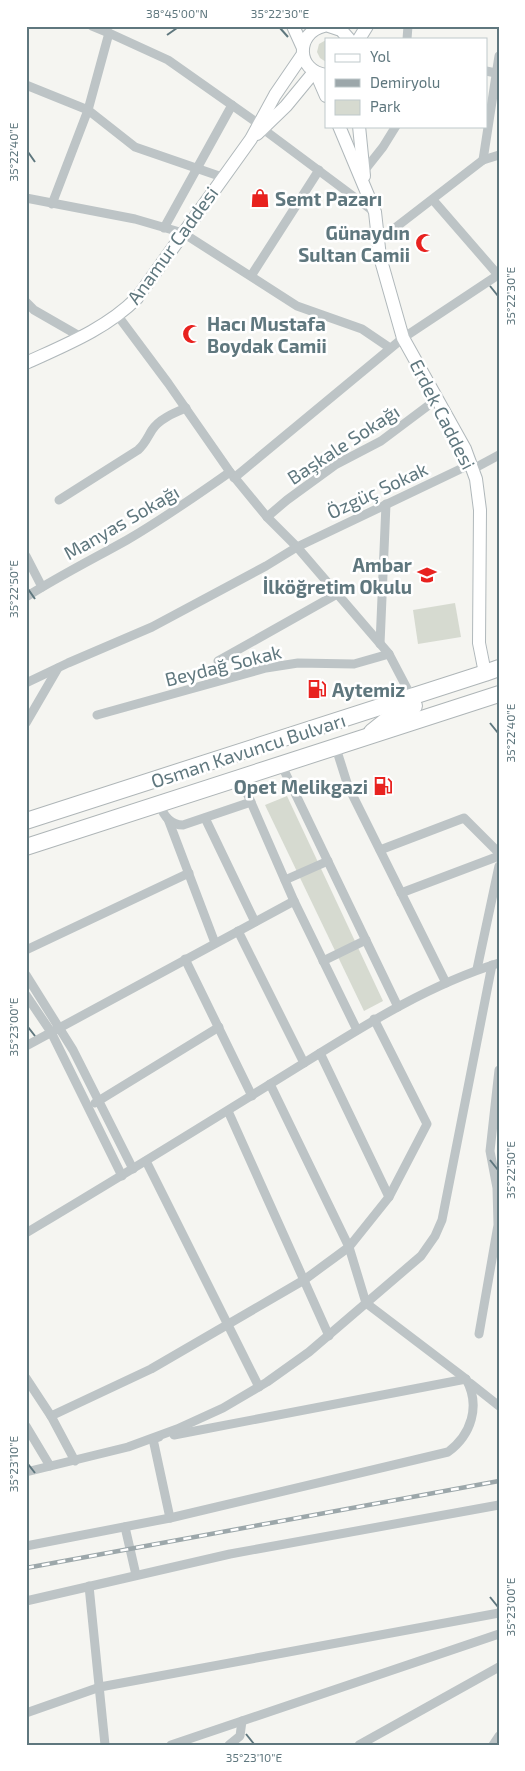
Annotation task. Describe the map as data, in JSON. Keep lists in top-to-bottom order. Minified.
{"streets":{"highway":["Osman Kavuncu Bulvarı"],"street":["Anamur Caddesi","Erdek Caddesi","Başkale Sokağı","Özgüç Sokak","Manyas Sokağı","Beydağ Sokak"]},"crossings":[["Erdek Caddesi","Başkale Sokağı"],["Erdek Caddesi","Özgüç Sokak"],["Erdek Caddesi","Manyas Sokağı"],["Erdek Caddesi","Osman Kavuncu Bulvarı"]],"places":{"shop":["Semt Pazarı"],"mosque":["Günaydın Sultan Camii","Hacı Mustafa Boydak Camii"],"school or university":["Ambar İlköğretim Okulu"],"fuel station":["Aytemiz","Opet Melikgazi"]},"legend":["Yol","Demiryolu","Park"],"coordinates":["38°45'00\"N","35°22'30\"E","35°22'40\"E","35°22'50\"E","35°23'00\"E","35°23'10\"E"]}
